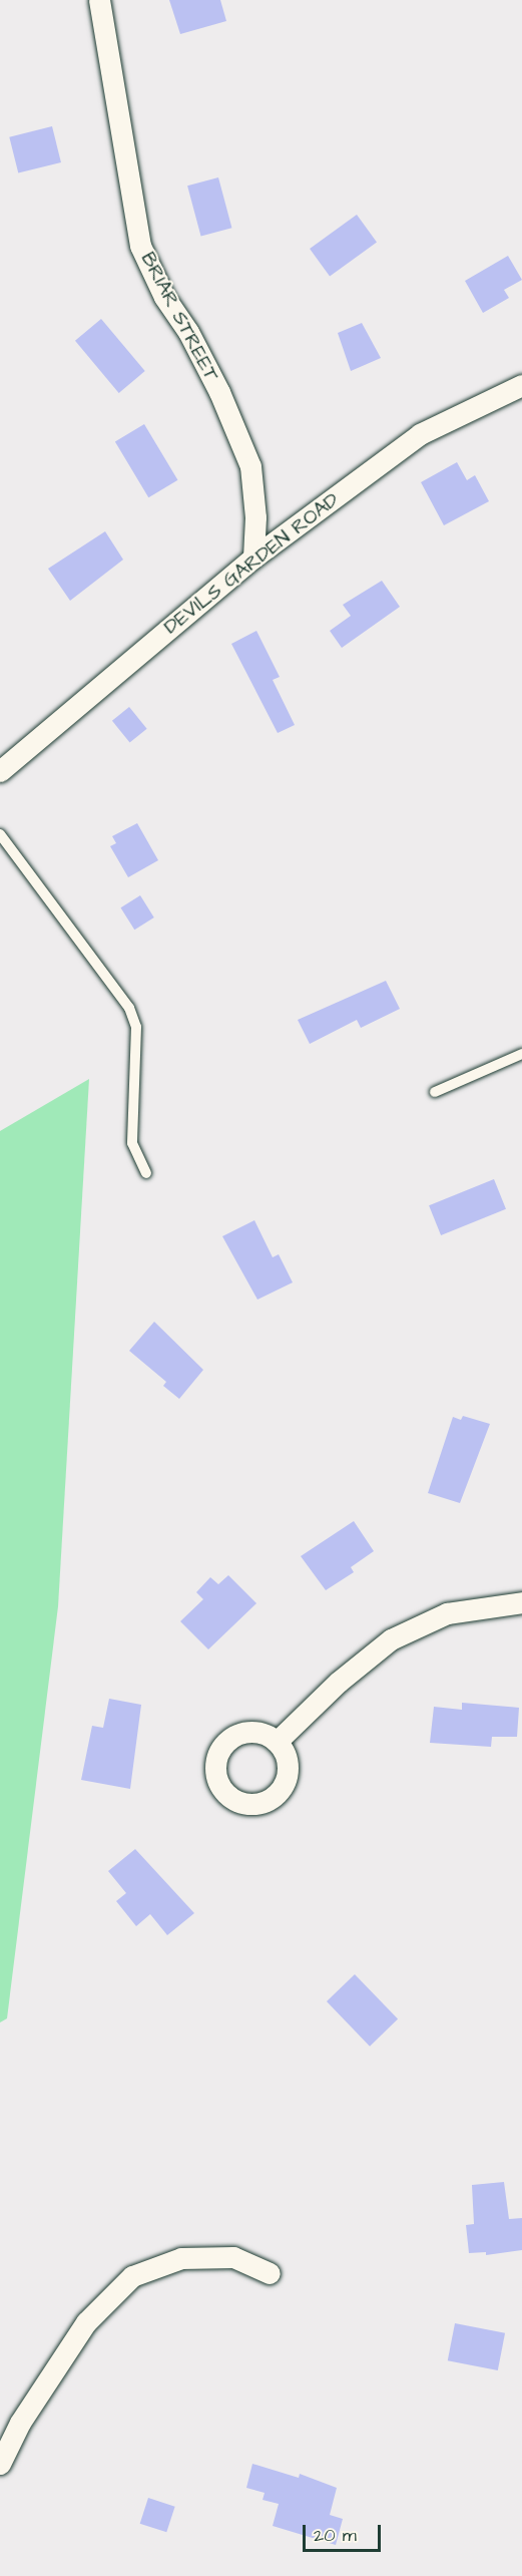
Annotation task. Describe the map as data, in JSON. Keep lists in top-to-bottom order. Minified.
{"streets":{"street":["BRIAR STREET","DEVILS GARDEN ROAD"]},"crossings":[["BRIAR STREET","DEVILS GARDEN ROAD"]],"scale_bar":"20 m"}
